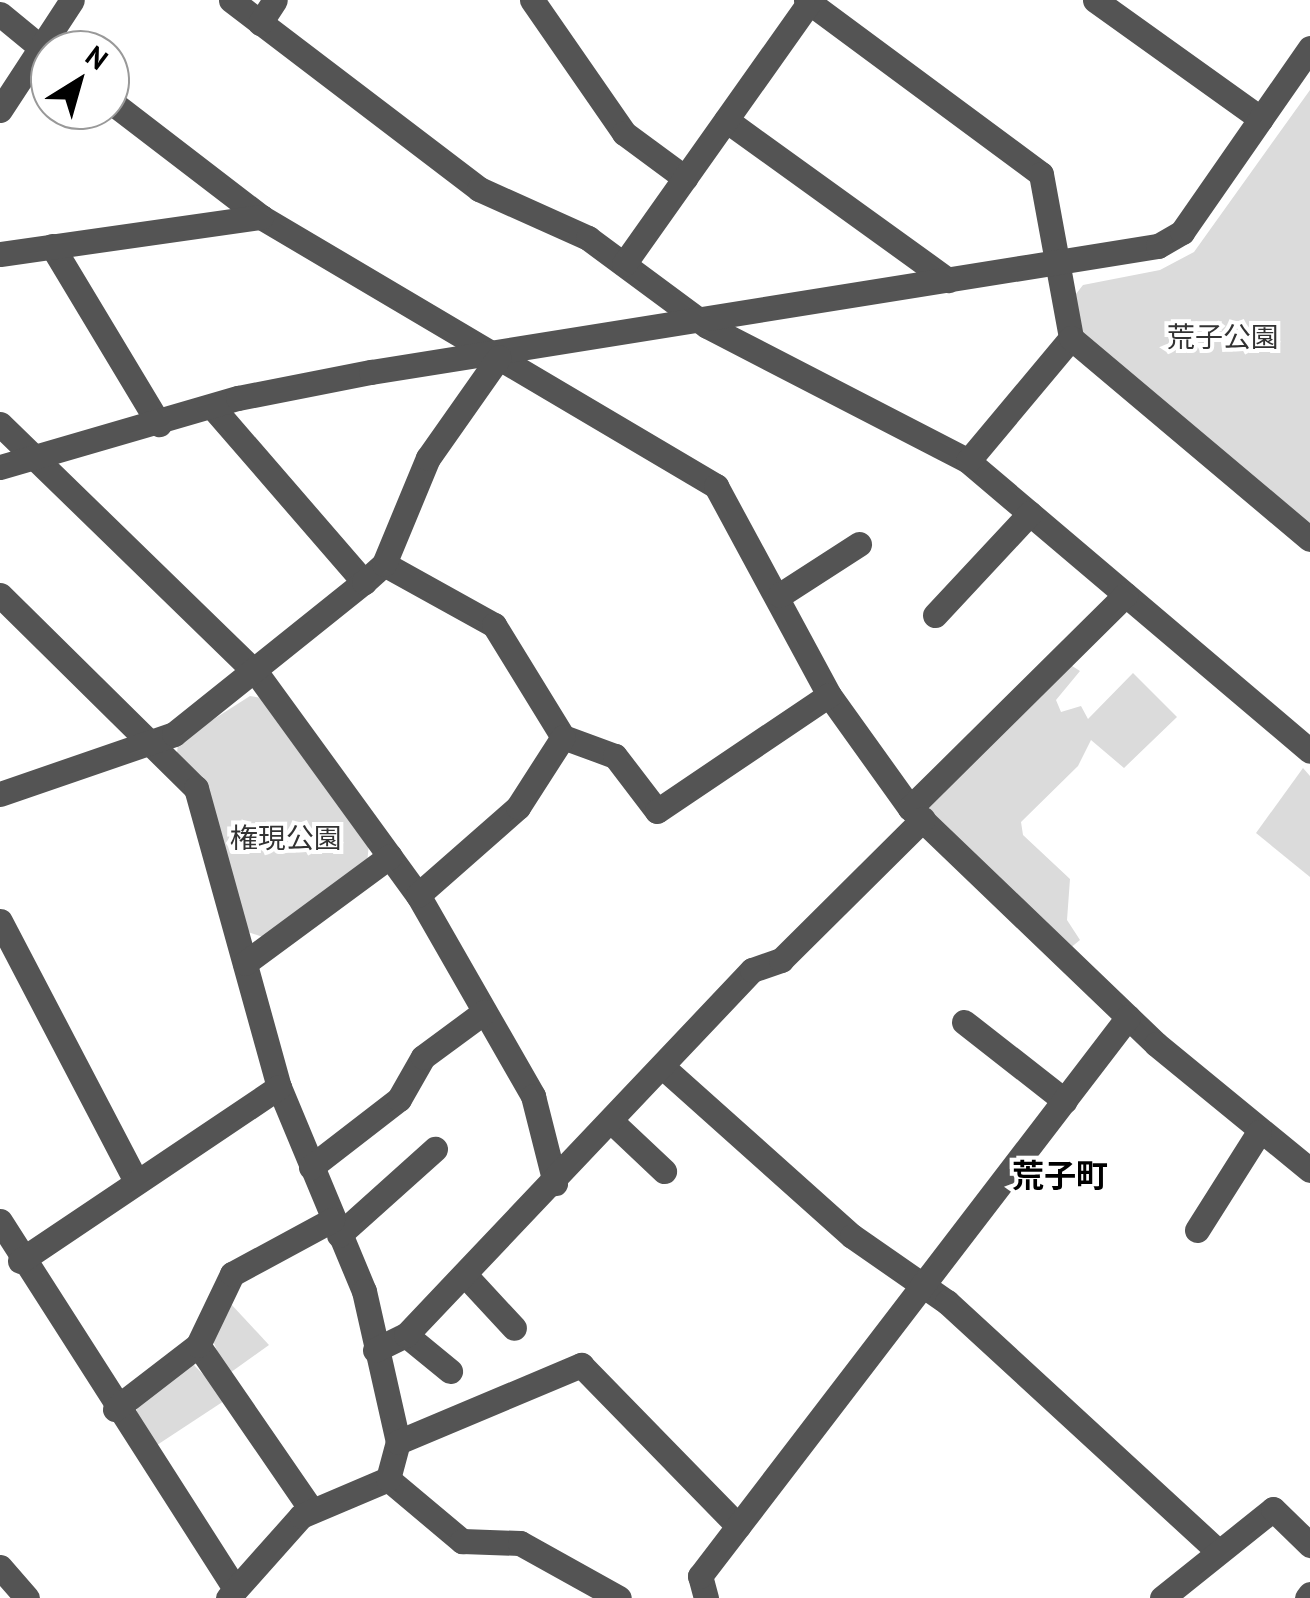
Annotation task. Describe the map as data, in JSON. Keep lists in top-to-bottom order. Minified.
{"districts":["荒子町"],"parks":["荒子公園","権現公園"],"north":"top right"}
